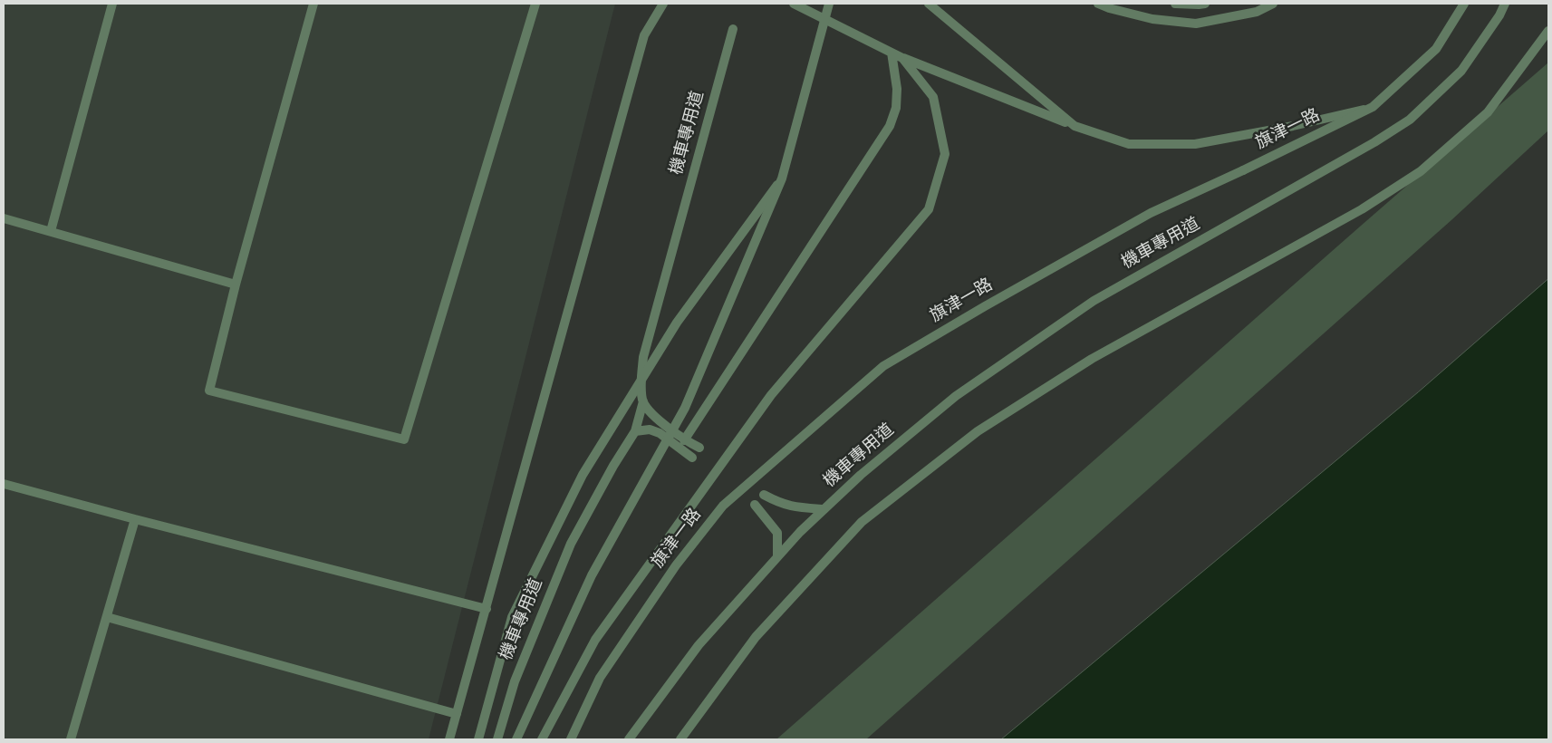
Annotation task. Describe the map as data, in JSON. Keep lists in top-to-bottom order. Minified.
{"streets":{"street":["旗津一路","機車專用道"]}}
